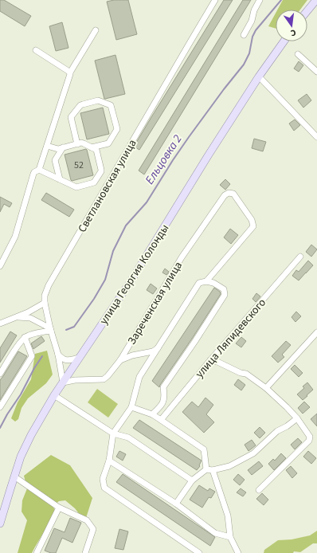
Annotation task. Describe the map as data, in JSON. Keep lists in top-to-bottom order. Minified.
{"streets":{"main road":["улица Георгия Колонды"],"street":["Светлановская улица","Зареченская улица","улица Ляпидевского"]},"crossings":[["Светлановская улица","улица Георгия Колонды"],["Светлановская улица","Зареченская улица"],["улица Георгия Колонды","Зареченская улица"]],"water":["Ельцовка 2"],"house_numbers":["52"],"north":"bottom"}
